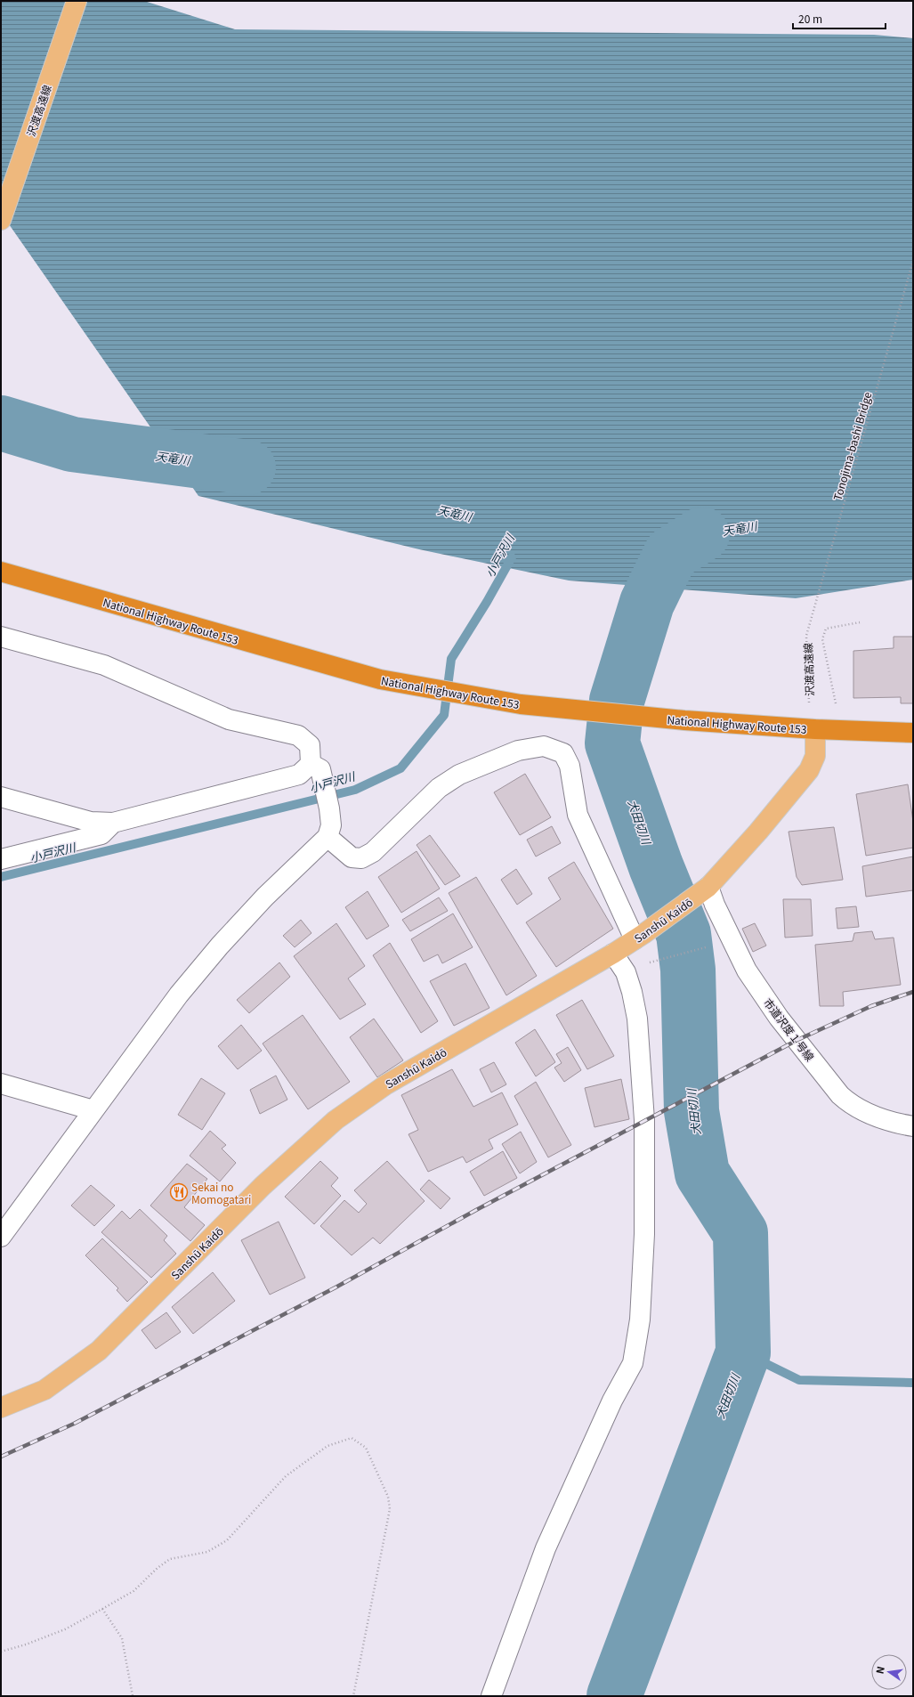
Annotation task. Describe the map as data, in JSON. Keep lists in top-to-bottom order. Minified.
{"streets":{"highway":["National Highway Route 153"],"main road":["沢渡高遠線","Sanshū Kaidō"],"street":["市道沢度１号線"],"path":["Tonojima-bashi Bridge"]},"crossings":[["沢渡高遠線","Tonojima-bashi Bridge"],["National Highway Route 153","Sanshū Kaidō"],["Sanshū Kaidō","市道沢度１号線"]],"water":["天竜川","小戸沢川","犬田切川"],"places":{"restaurant":["Sekai no Momogatari"]},"scale_bar":"20 m","north":"left"}
